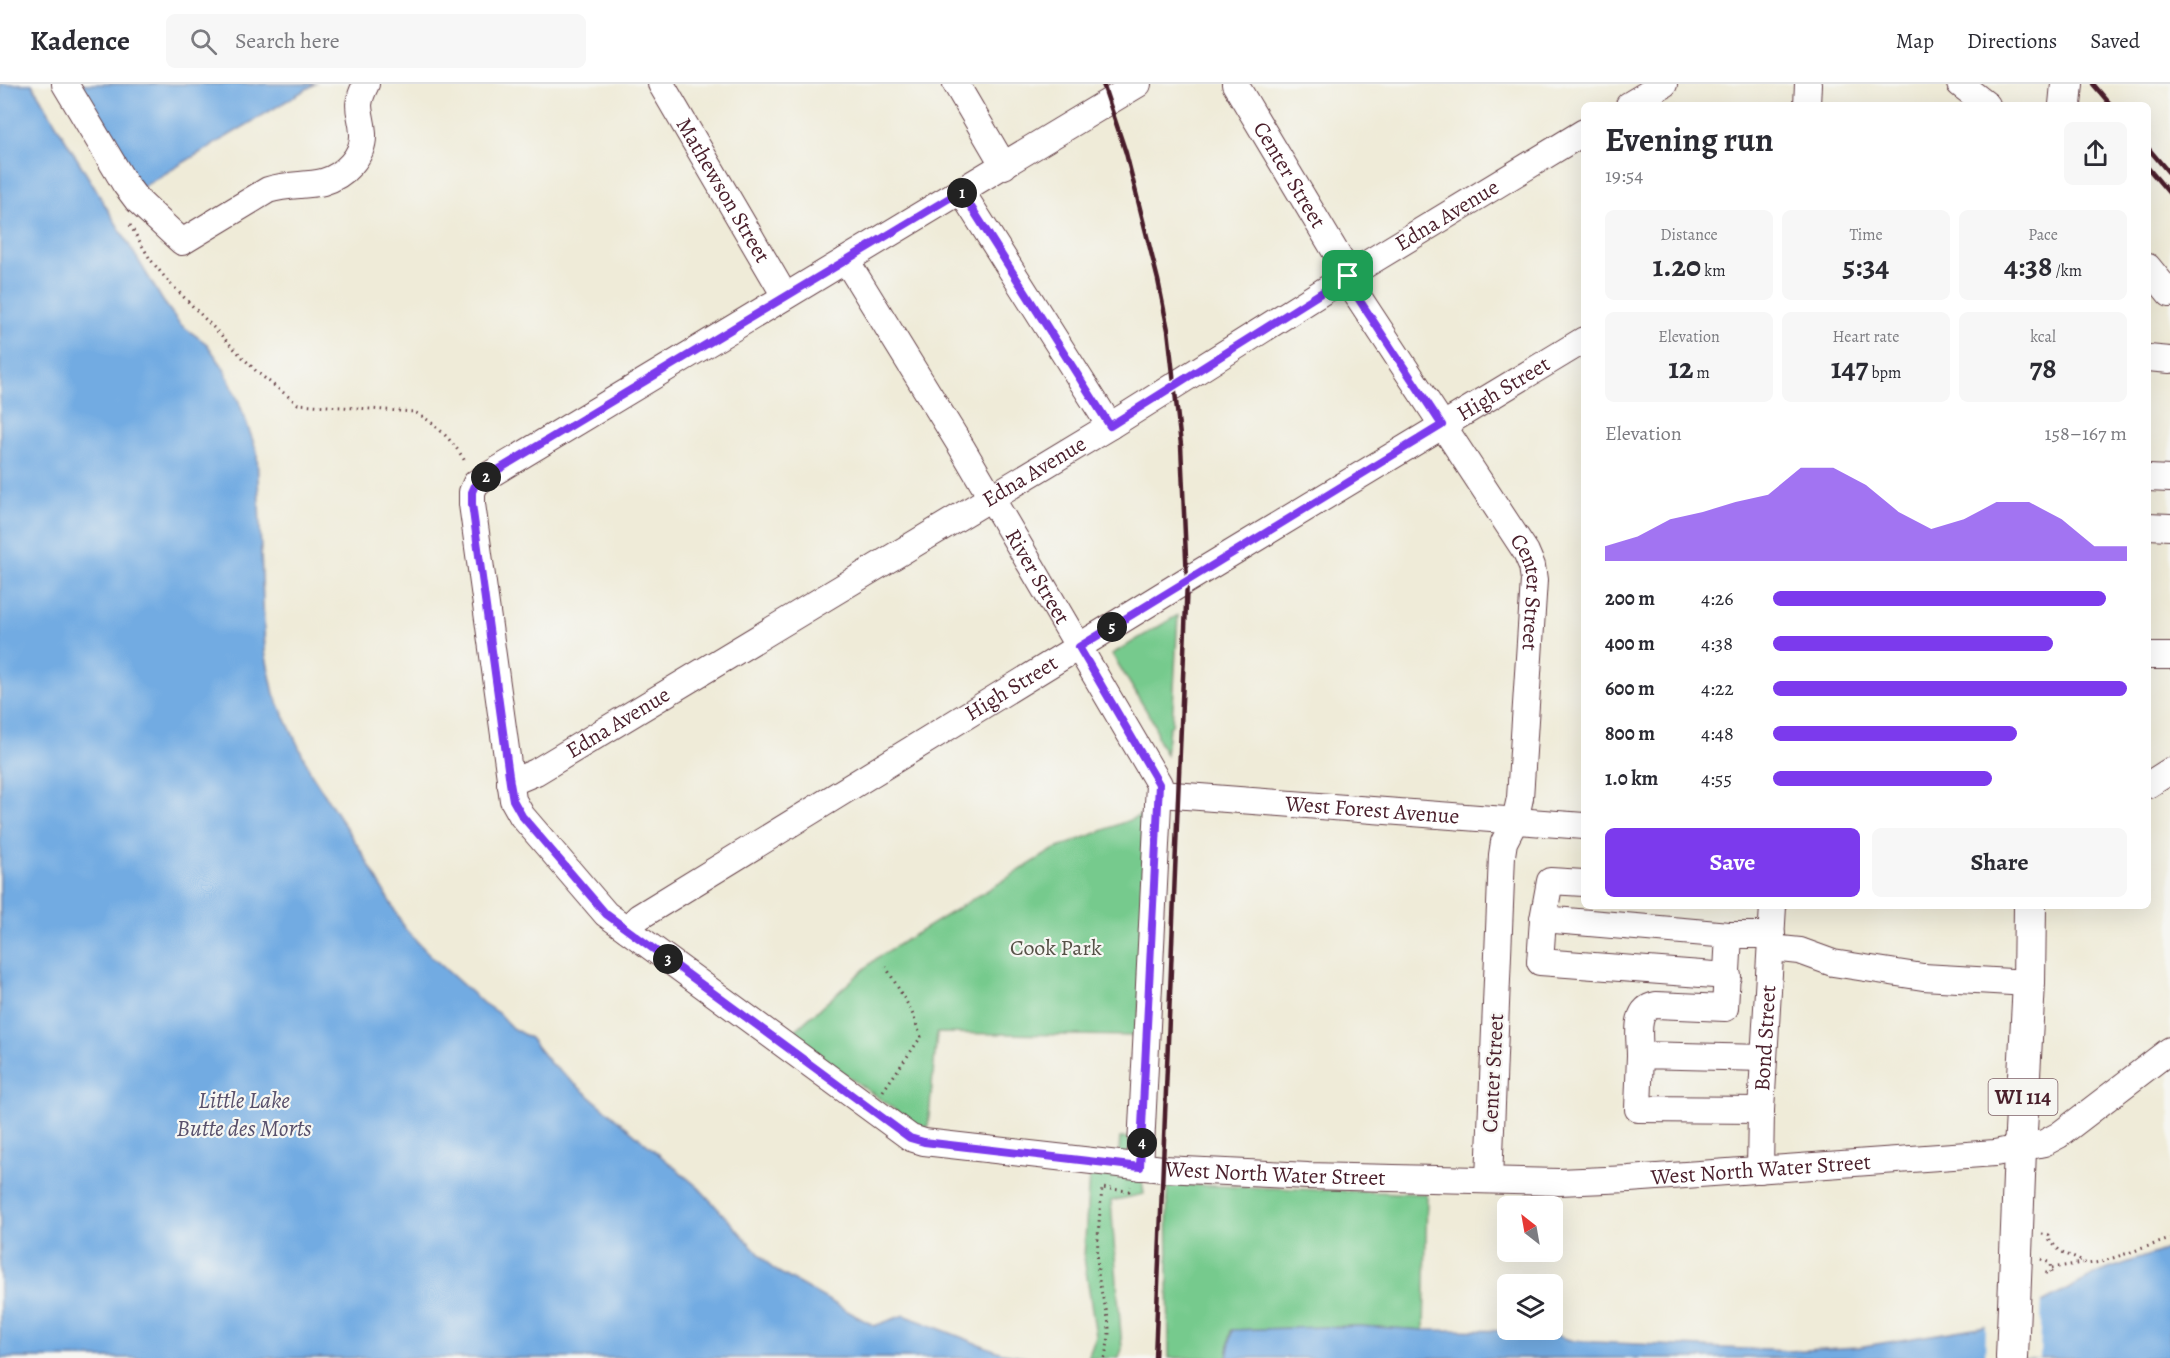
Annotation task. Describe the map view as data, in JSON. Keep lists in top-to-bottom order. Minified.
{"streets":{"main road":["WI 114"],"street":["Center Street","Mathewson Street","Edna Avenue","High Street","River Street","West Forest Avenue","Bond Street","West North Water Street"]},"crossings":[["Center Street","Edna Avenue"],["Center Street","High Street"],["Center Street","West Forest Avenue"],["Center Street","West North Water Street"],["Edna Avenue","River Street"],["Edna Avenue","West North Water Street"],["High Street","River Street"],["High Street","West North Water Street"],["River Street","West Forest Avenue"],["River Street","West North Water Street"],["Bond Street","West North Water Street"],["WI 114","West North Water Street"]],"water":["Little Lake Butte des Morts"],"parks":["Cook Park"],"north":"top left","page":{"header":"Kadence","search":"Search here","nav":["Map","Directions","Saved"],"heading":["Evening run","19:54"],"pins":["1","2","5","3","4"],"stats":[["Distance","1.20 km"],["Time","5:34"],["Pace","4:38 /km"],["Elevation","12 m"],["Heart rate","147 bpm"],["kcal","78"]],"chart":["Elevation","158–167 m"],"list":[{"name":"200 m","note":"4:26"},{"name":"400 m","note":"4:38"},{"name":"600 m","note":"4:22"},{"name":"800 m","note":"4:48"},{"name":"1.0 km","note":"4:55"}],"buttons":["Save","Share"]}}
